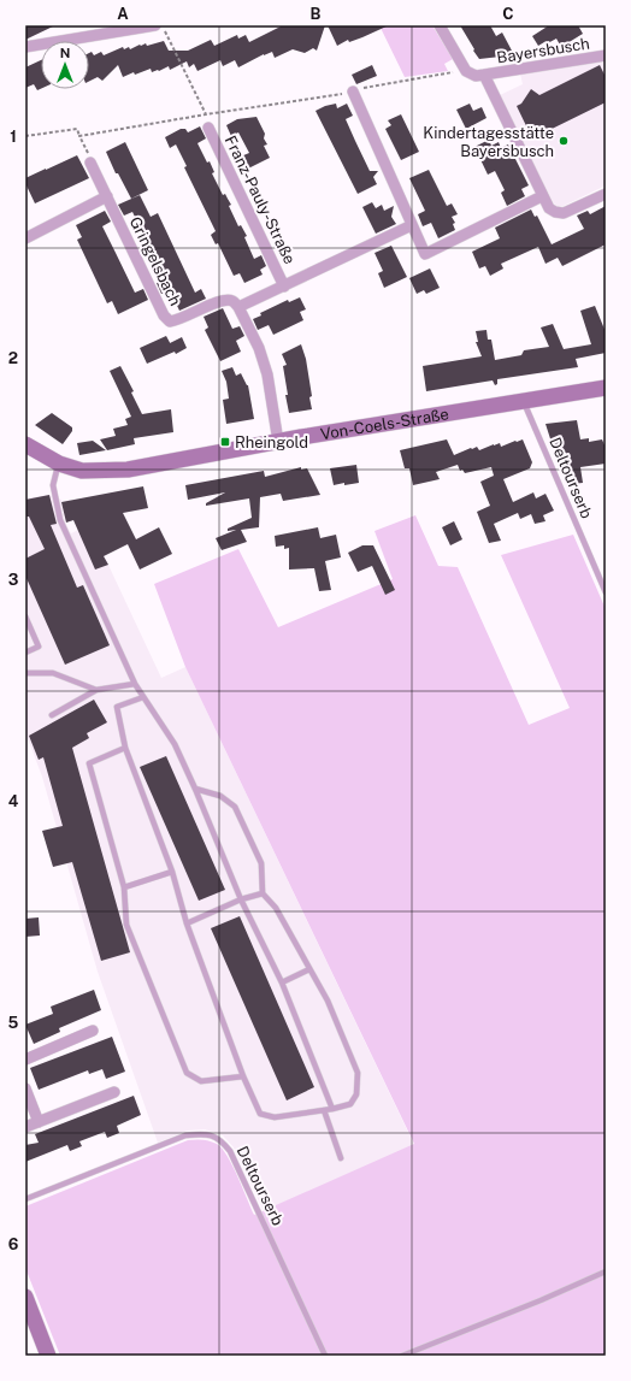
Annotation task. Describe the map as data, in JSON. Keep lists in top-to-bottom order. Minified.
{"streets":{"main road":["Von-Coels-Straße"],"street":["Bayersbusch","Franz-Pauly-Straße","Gringelsbach"],"lane":["Deltourserb"]},"crossings":[["Franz-Pauly-Straße","Gringelsbach"],["Von-Coels-Straße","Deltourserb"]],"places":{"other":["Kindertagesstätte Bayersbusch"],"transit":["Rheingold"]},"north":"top","grid":{"columns":["A","B","C"],"rows":["1","2","3","4","5","6"]}}
